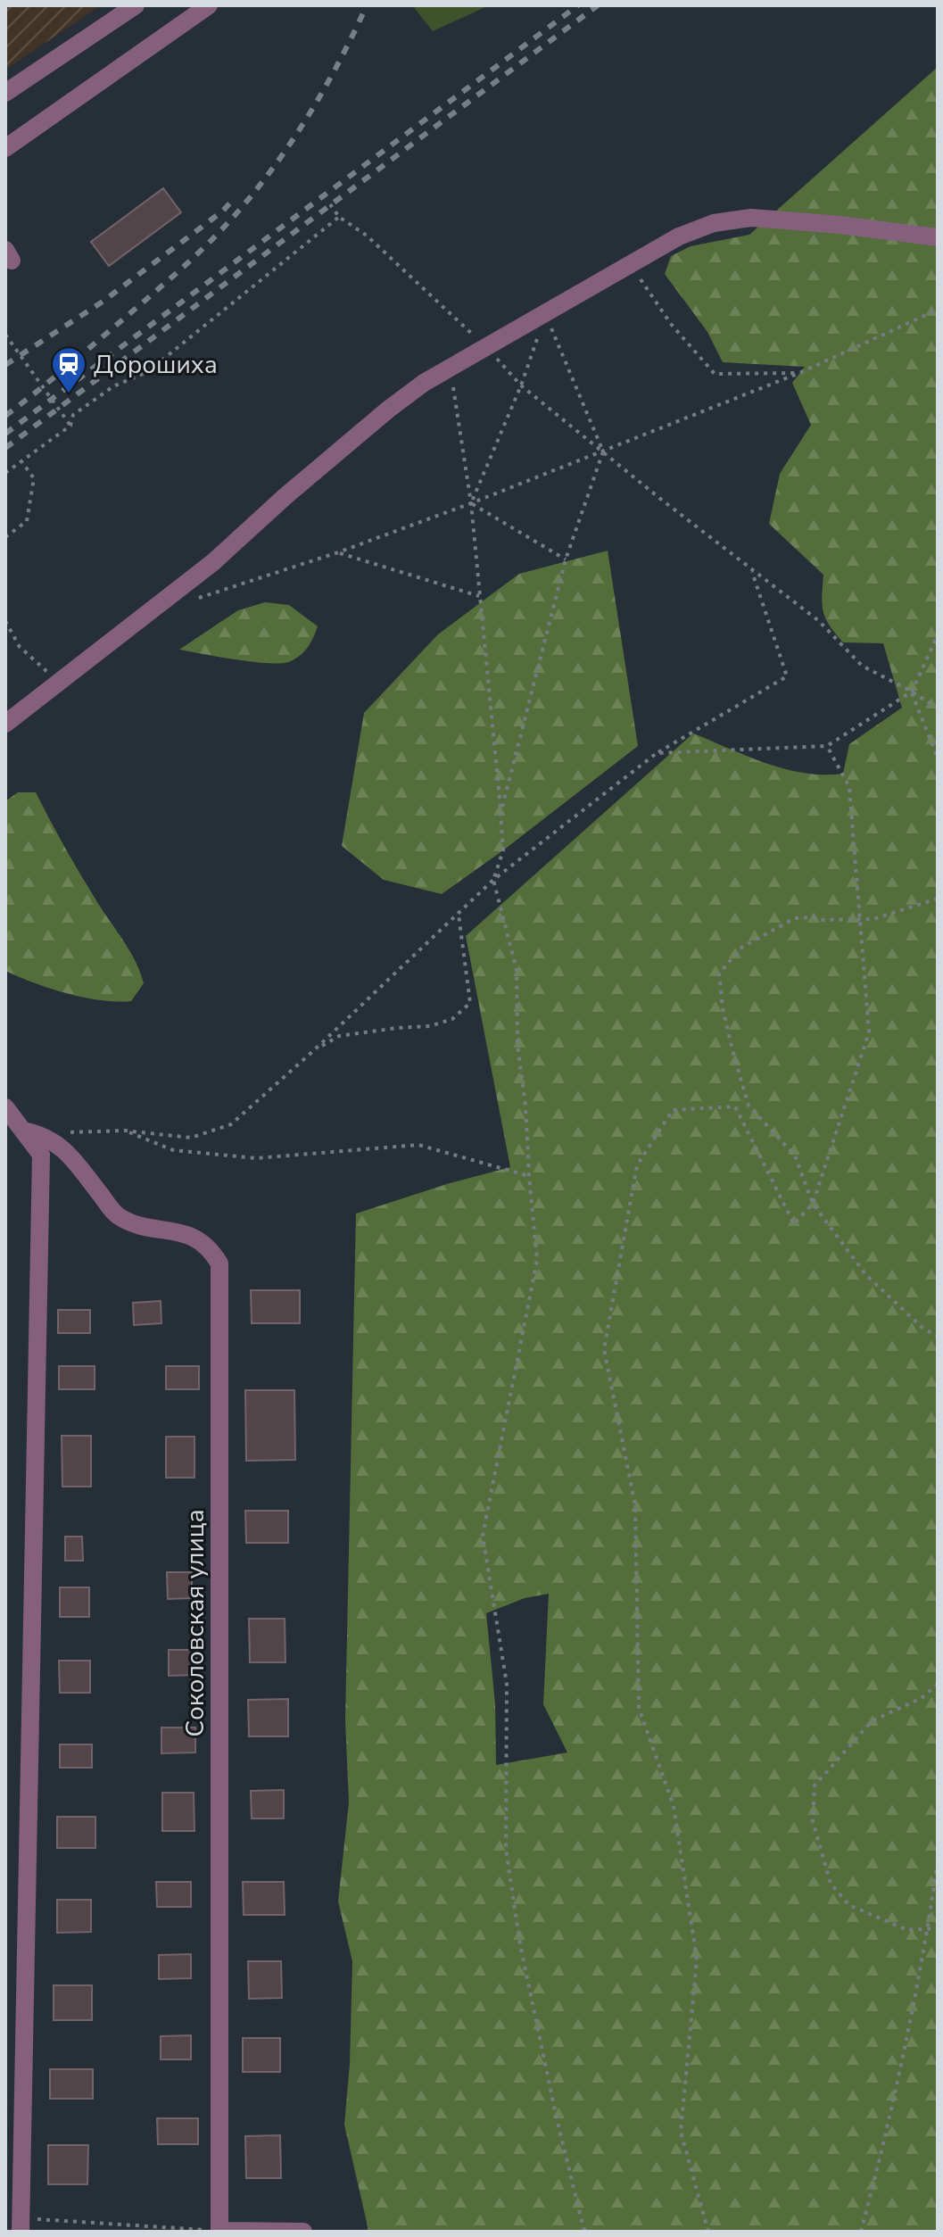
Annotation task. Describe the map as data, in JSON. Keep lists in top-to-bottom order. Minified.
{"streets":{"street":["Соколовская улица"]},"places":{"station":["Дорошиха"]}}
